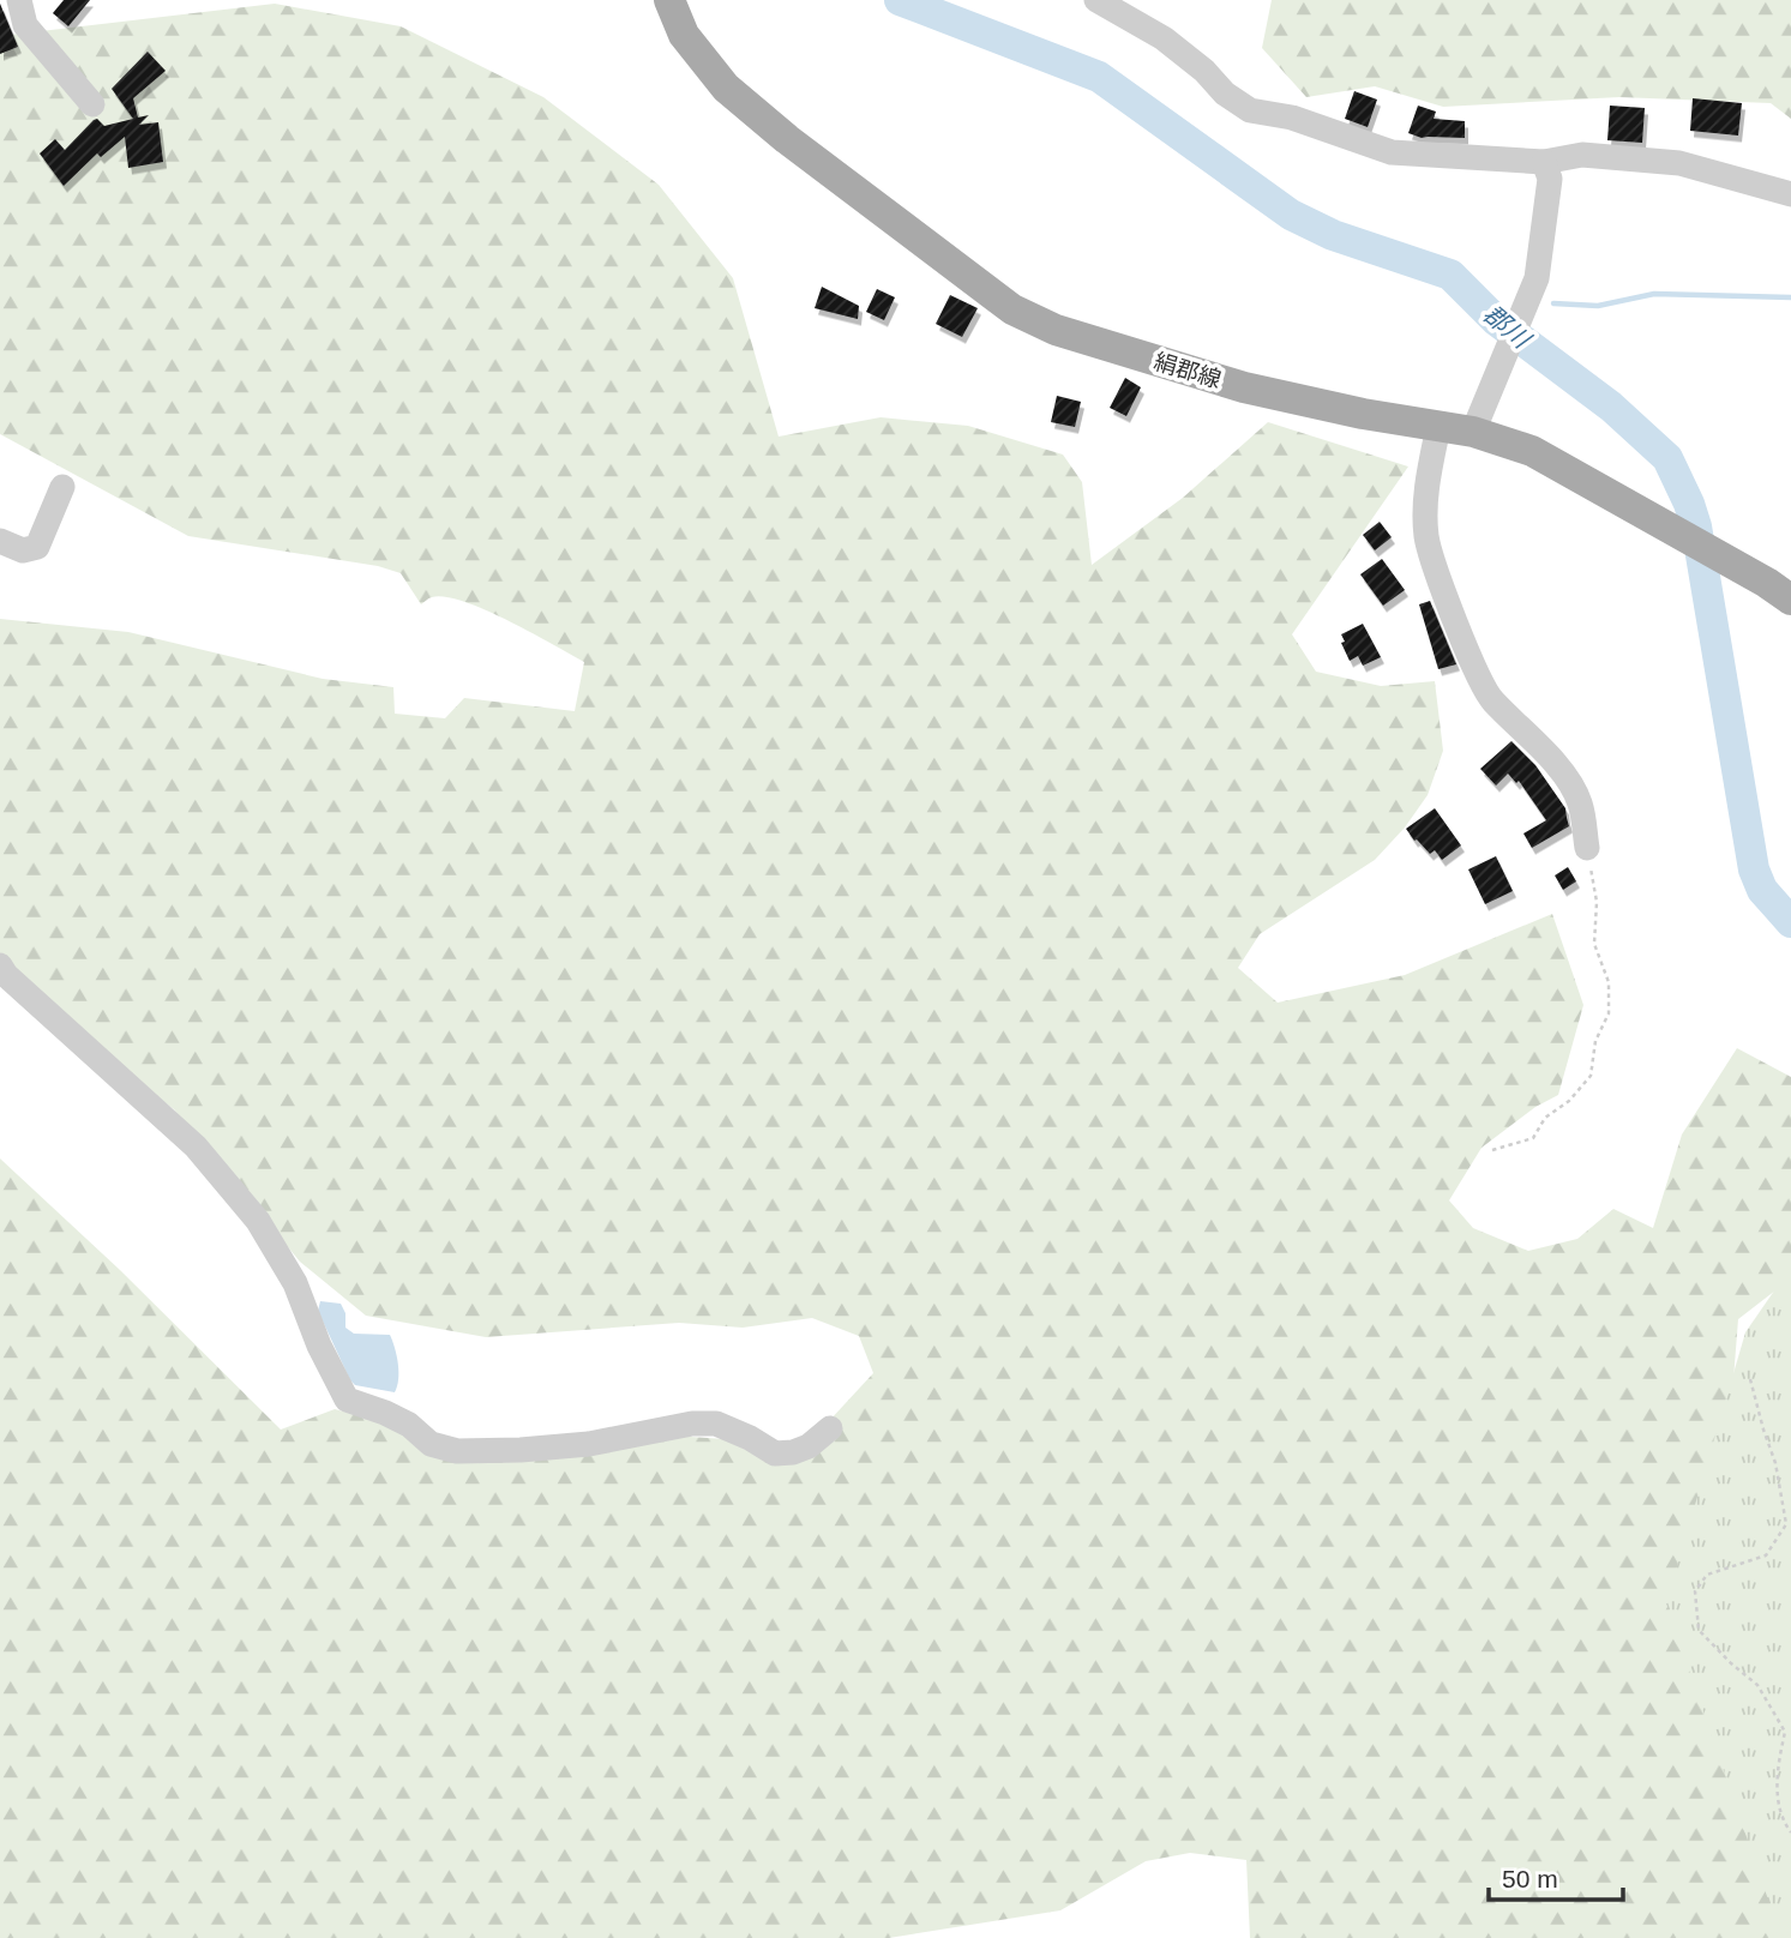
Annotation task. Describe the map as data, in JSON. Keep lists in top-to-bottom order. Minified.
{"streets":{"main road":["絹郡線"]},"water":["郡川"],"scale_bar":"50 m"}
